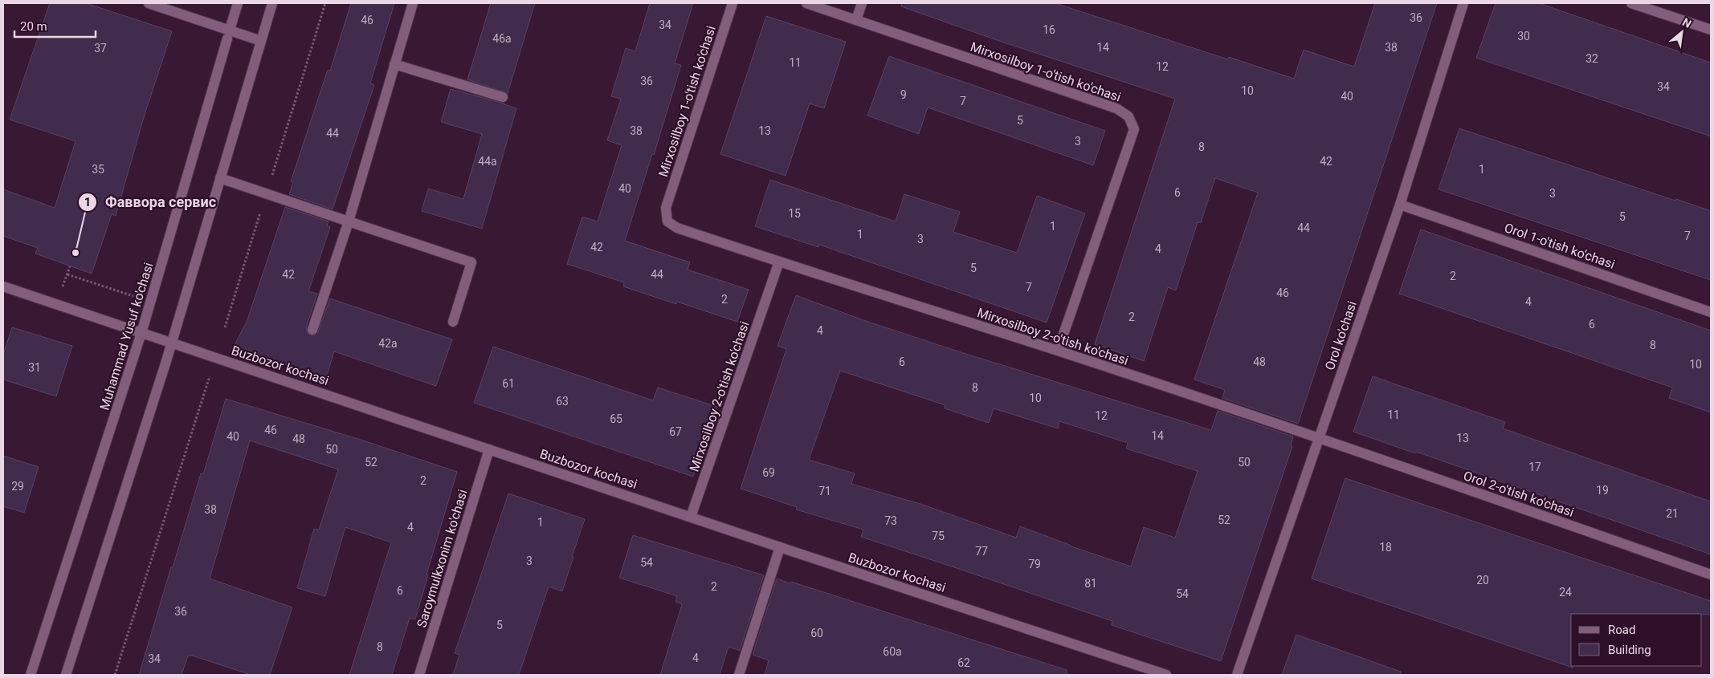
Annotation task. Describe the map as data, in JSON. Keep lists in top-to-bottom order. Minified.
{"streets":{"street":["Mirxosilboy 1-o'tish ko'chasi","Orol 1-o'tish ko'chasi","Orol ko'chasi","Muhammad Yusuf ko'chasi","Mirxosilboy 2-o'tish ko'chasi","Buzbozor kochasi","Orol 2-o'tish ko'chasi","Saroymulkxonim ko'chasi"]},"crossings":[["Mirxosilboy 1-o'tish ko'chasi","Mirxosilboy 2-o'tish ko'chasi"],["Orol 1-o'tish ko'chasi","Orol ko'chasi"],["Orol ko'chasi","Mirxosilboy 2-o'tish ko'chasi"],["Orol ko'chasi","Orol 2-o'tish ko'chasi"],["Muhammad Yusuf ko'chasi","Buzbozor kochasi"],["Mirxosilboy 2-o'tish ko'chasi","Buzbozor kochasi"],["Mirxosilboy 2-o'tish ko'chasi","Orol 2-o'tish ko'chasi"],["Buzbozor kochasi","Saroymulkxonim ko'chasi"]],"places":["Фаввора сервис"],"house_numbers":["36","46","34","16","30","46а","14","38","37","32","11","12","36","34","10","9","40","7","5","38","13","44","3","8","44а","42","35","1","40","6","3","15","5","1","44","1","7","3","42","4","5","42","44","2","7","46","2","4","2","6","4","42а","8","6","48","10","31","61","8","10","63","11","12","65","46","67","14","40","13","48","50","52","50","17","69","2","29","19","71","38","21","52","73","1","4","75","18","77","3","54","79","20","81","2","6","24","54","36","5","60","8","60a","4","34","62"],"legend":["Road","Building"],"scale_bar":"20 m","north":"top right"}
